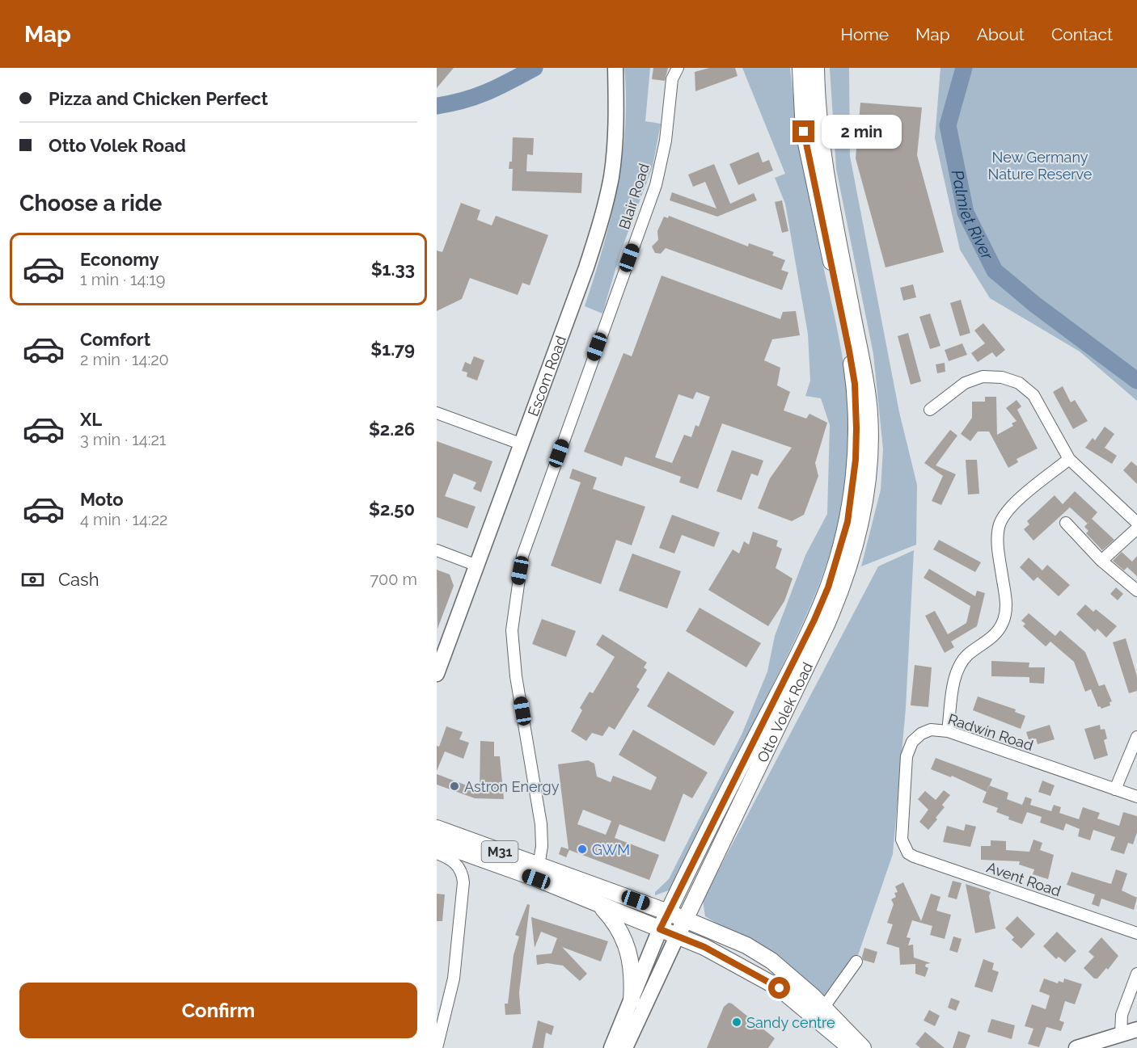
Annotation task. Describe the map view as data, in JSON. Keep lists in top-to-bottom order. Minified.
{"streets":{"main road":["Otto Volek Road","M31"],"street":["Blair Road","Escom Road","Radwin Road","Avent Road"]},"crossings":[["Blair Road","M31"],["Otto Volek Road","M31"],["Radwin Road","Avent Road"]],"water":["Palmiet River"],"parks":["New Germany Nature Reserve"],"places":["Astron Energy","GWM","Sandy centre"],"page":{"header":"Map","nav":["Home","Map","About","Contact"],"banner":["Pizza and Chicken Perfect","Otto Volek Road"],"bubble":"2 min","heading":"Choose a ride","list":[{"name":"Economy","note":"1 min · 14:19","value":"$1.33"},{"name":"Comfort","note":"2 min · 14:20","value":"$1.79"},{"name":"XL","note":"3 min · 14:21","value":"$2.26"},{"name":"Moto","note":"4 min · 14:22","value":"$2.50"}],"pay":["Cash","700 m"],"buttons":"Confirm"}}
